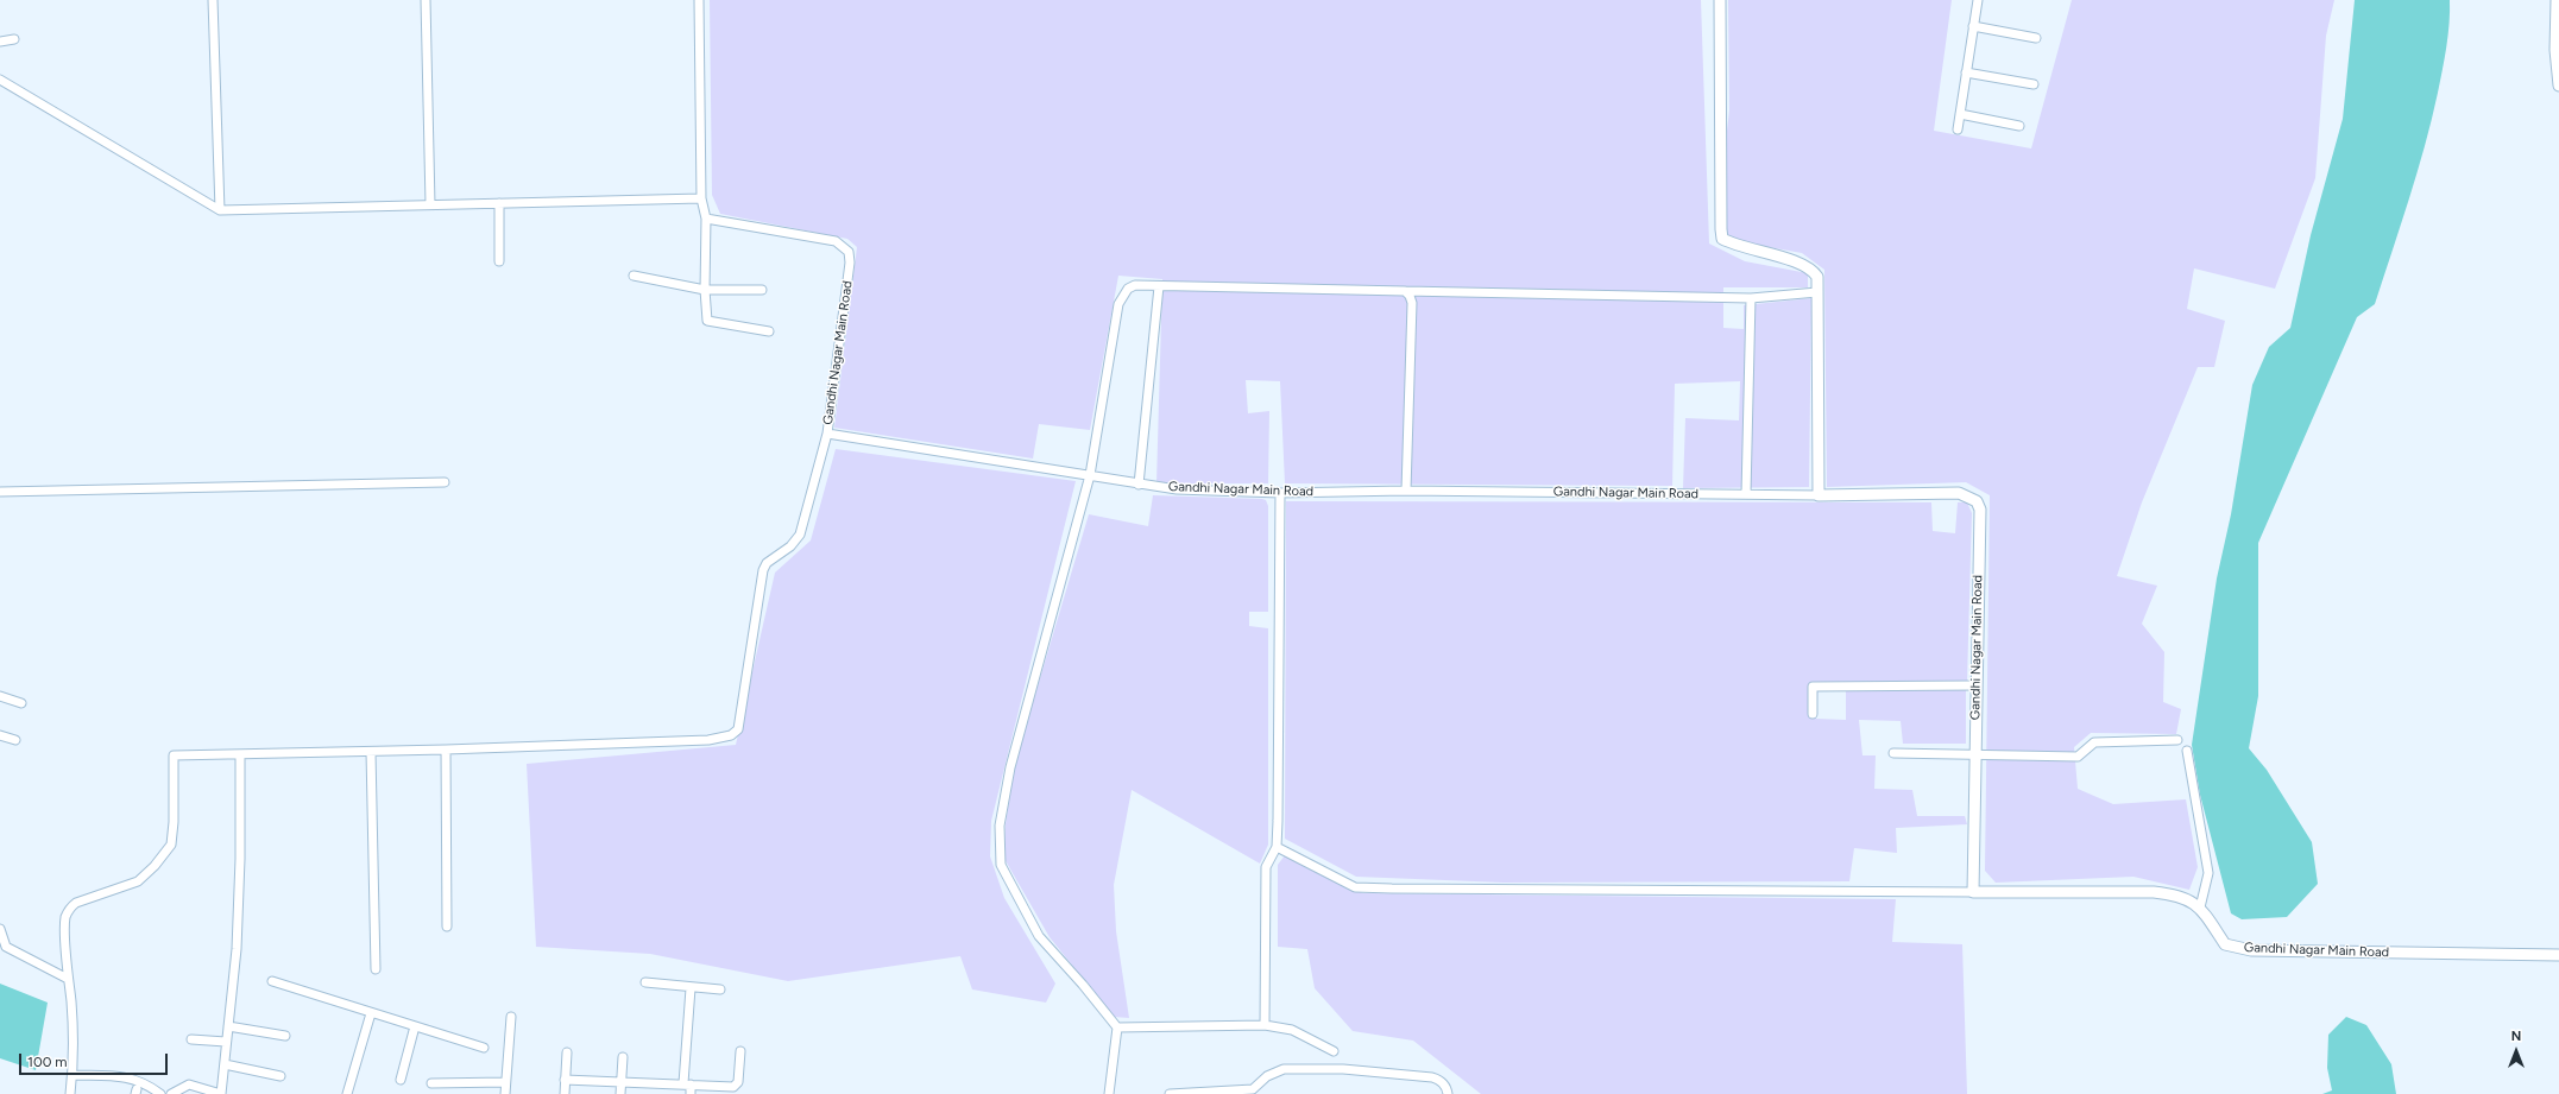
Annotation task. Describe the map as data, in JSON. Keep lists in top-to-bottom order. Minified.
{"streets":{"street":["Gandhi Nagar Main Road"]},"scale_bar":"100 m","north":"top"}
